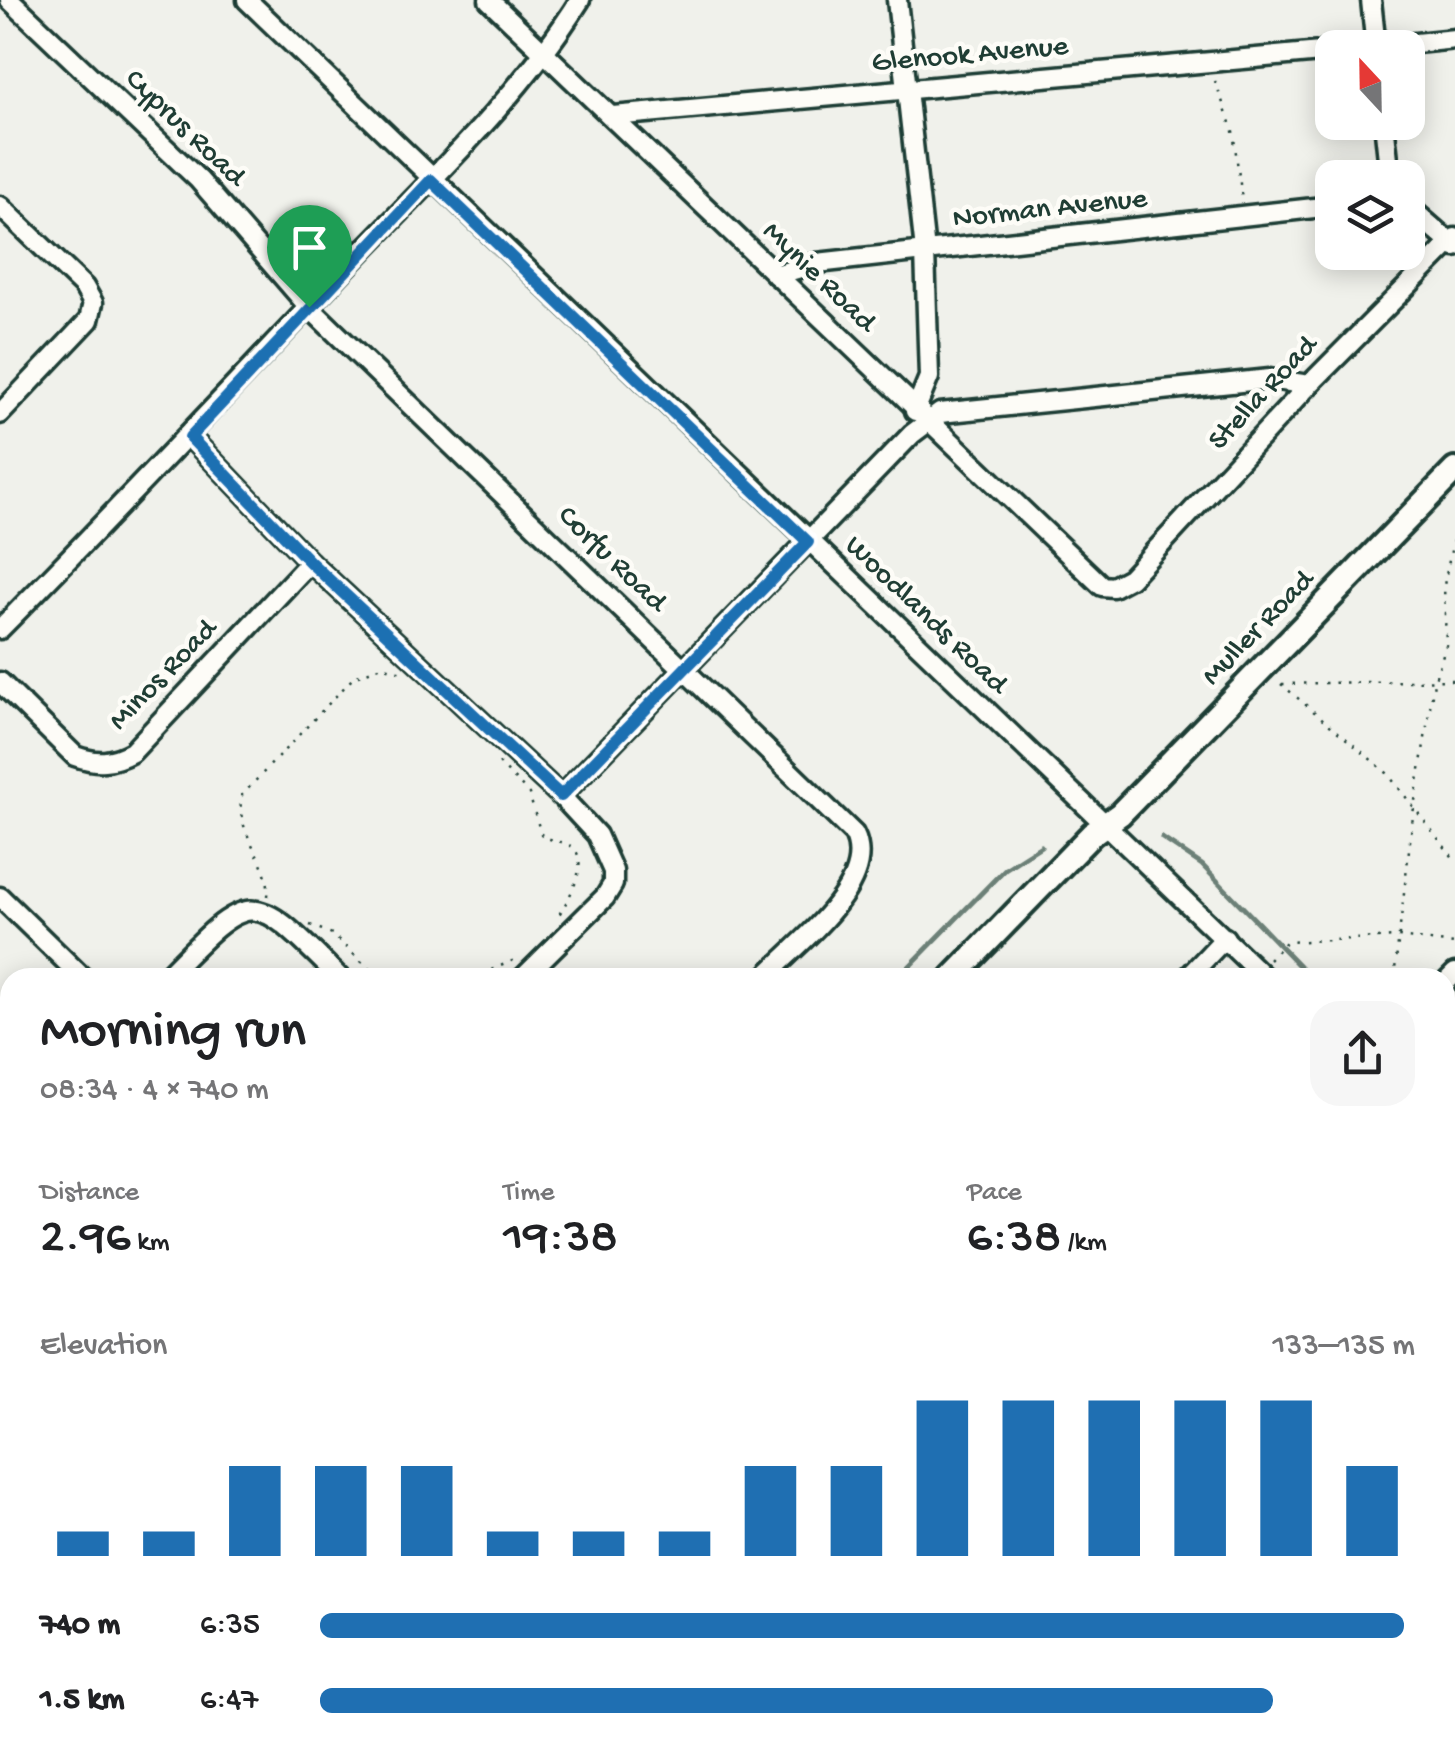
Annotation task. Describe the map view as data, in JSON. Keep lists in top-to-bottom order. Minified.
{"streets":{"street":["Glenook Avenue","Cyprus Road","Norman Avenue","Mynie Road","Stella Road","Corfu Road","Woodlands Road","Muller Road","Minos Road"]},"crossings":[["Glenook Avenue","Mynie Road"],["Cyprus Road","Corfu Road"],["Norman Avenue","Mynie Road"],["Mynie Road","Stella Road"],["Woodlands Road","Muller Road"]],"north":"top","page":{"heading":["Morning run","08:34 · 4 × 740 m"],"stats":[["Distance","2.96 km"],["Time","19:38"],["Pace","6:38 /km"]],"chart":["Elevation","133–135 m"],"list":[{"name":"740 m","note":"6:35"},{"name":"1.5 km","note":"6:47"}]}}
